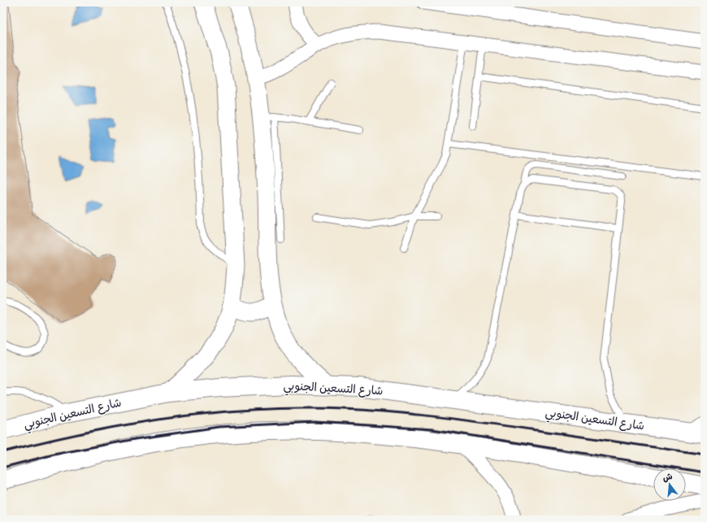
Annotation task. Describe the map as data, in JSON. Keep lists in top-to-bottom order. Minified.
{"streets":{"main road":["شارع التسعين الجنوبي"]},"north":"top"}
